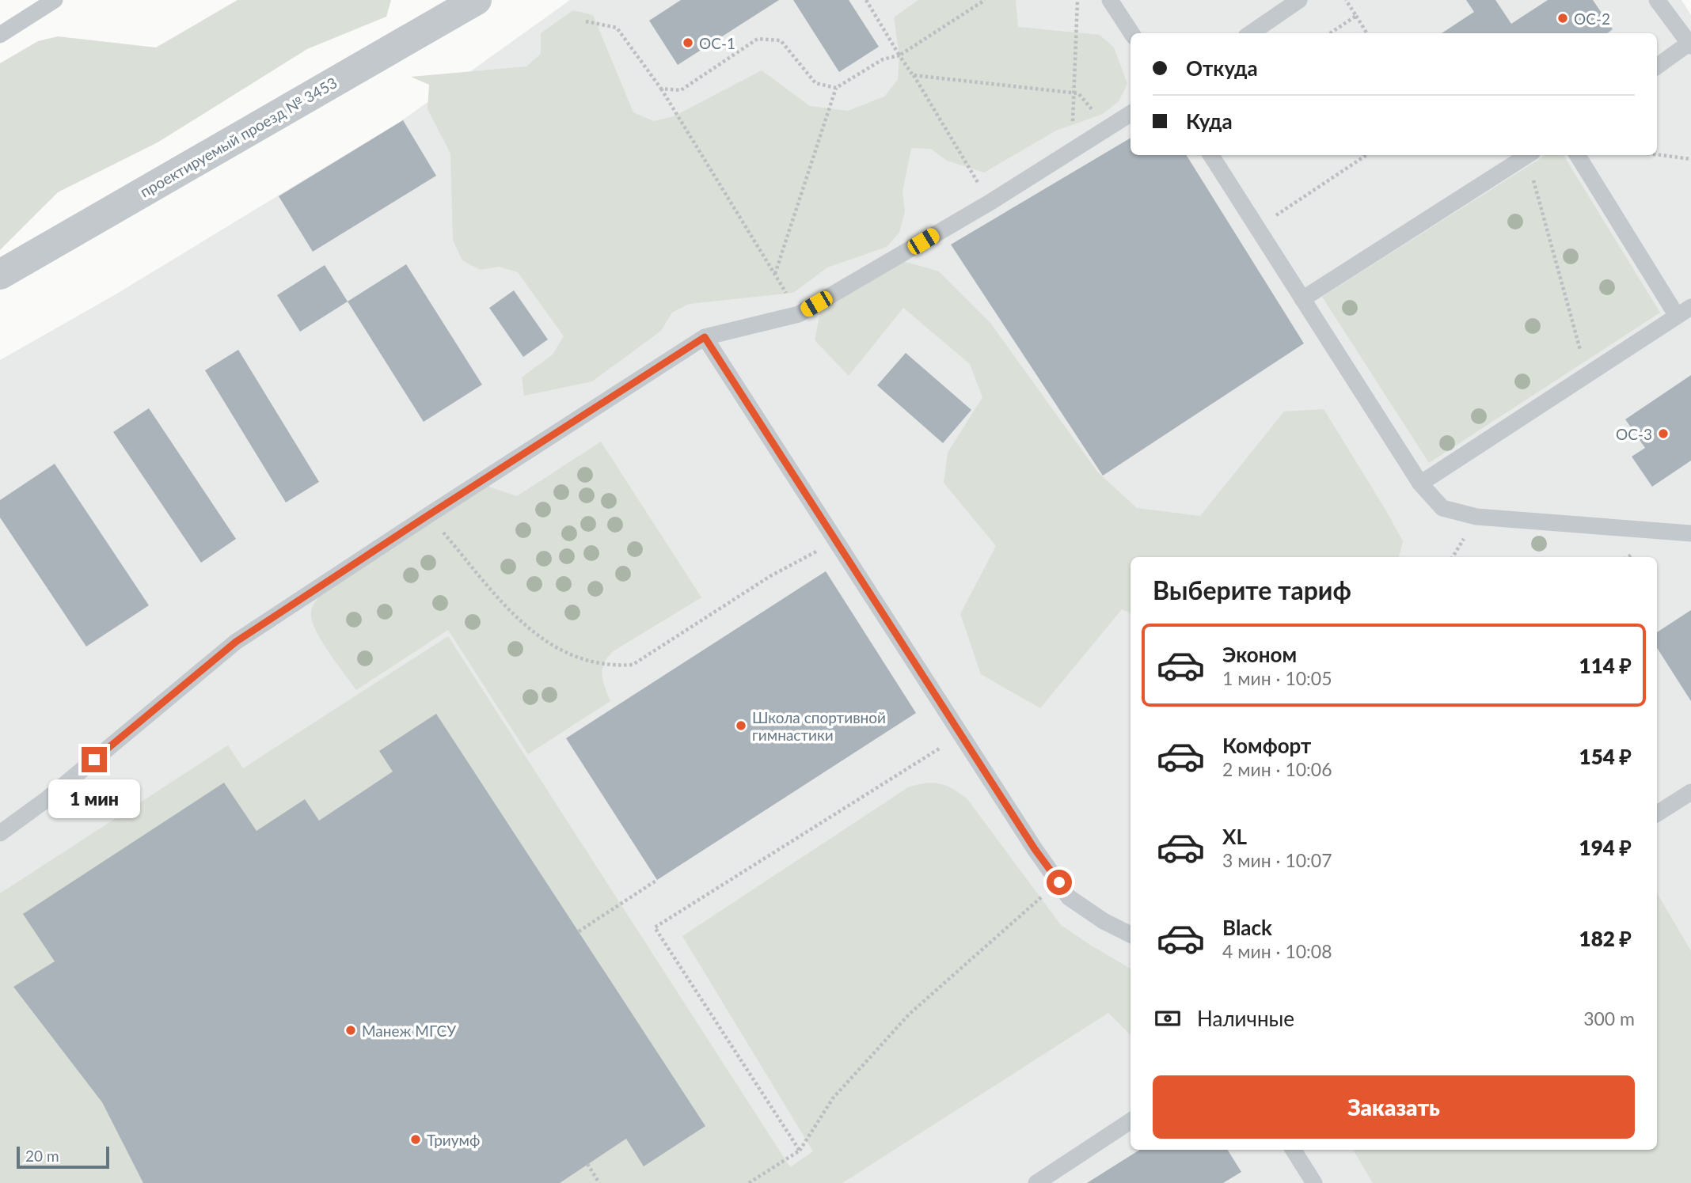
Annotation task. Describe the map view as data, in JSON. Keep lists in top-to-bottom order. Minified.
{"streets":{"street":["проектируемый проезд № 3453"]},"places":["ОС-2","ОС-1","ОС-3","Школа спортивной гимнастики","Манеж МГСУ","Триумф"],"scale_bar":"20 m","page":{"banner":["Откуда","Куда"],"heading":"Выберите тариф","list":[{"name":"Эконом","note":"1 мин · 10:05","value":"114 ₽"},{"name":"Комфорт","note":"2 мин · 10:06","value":"154 ₽"},{"name":"XL","note":"3 мин · 10:07","value":"194 ₽"},{"name":"Black","note":"4 мин · 10:08","value":"182 ₽"}],"bubble":"1 мин","pay":["Наличные","300 m"],"buttons":"Заказать","scale":"20 m"}}
